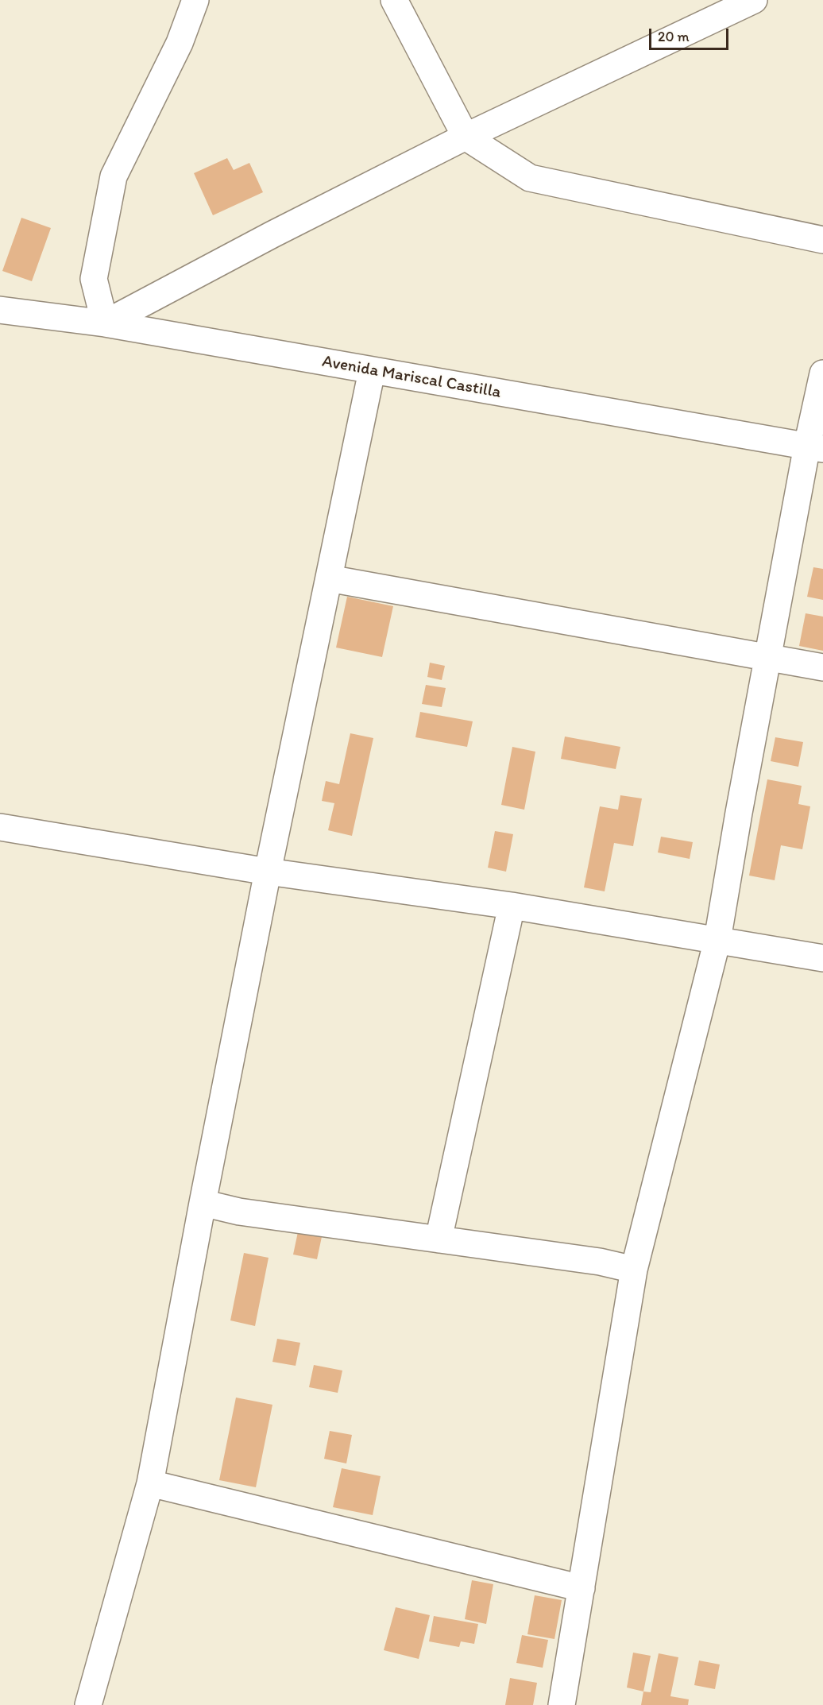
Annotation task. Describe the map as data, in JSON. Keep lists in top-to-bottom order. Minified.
{"streets":{"street":["Avenida Mariscal Castilla"]},"scale_bar":"20 m"}
